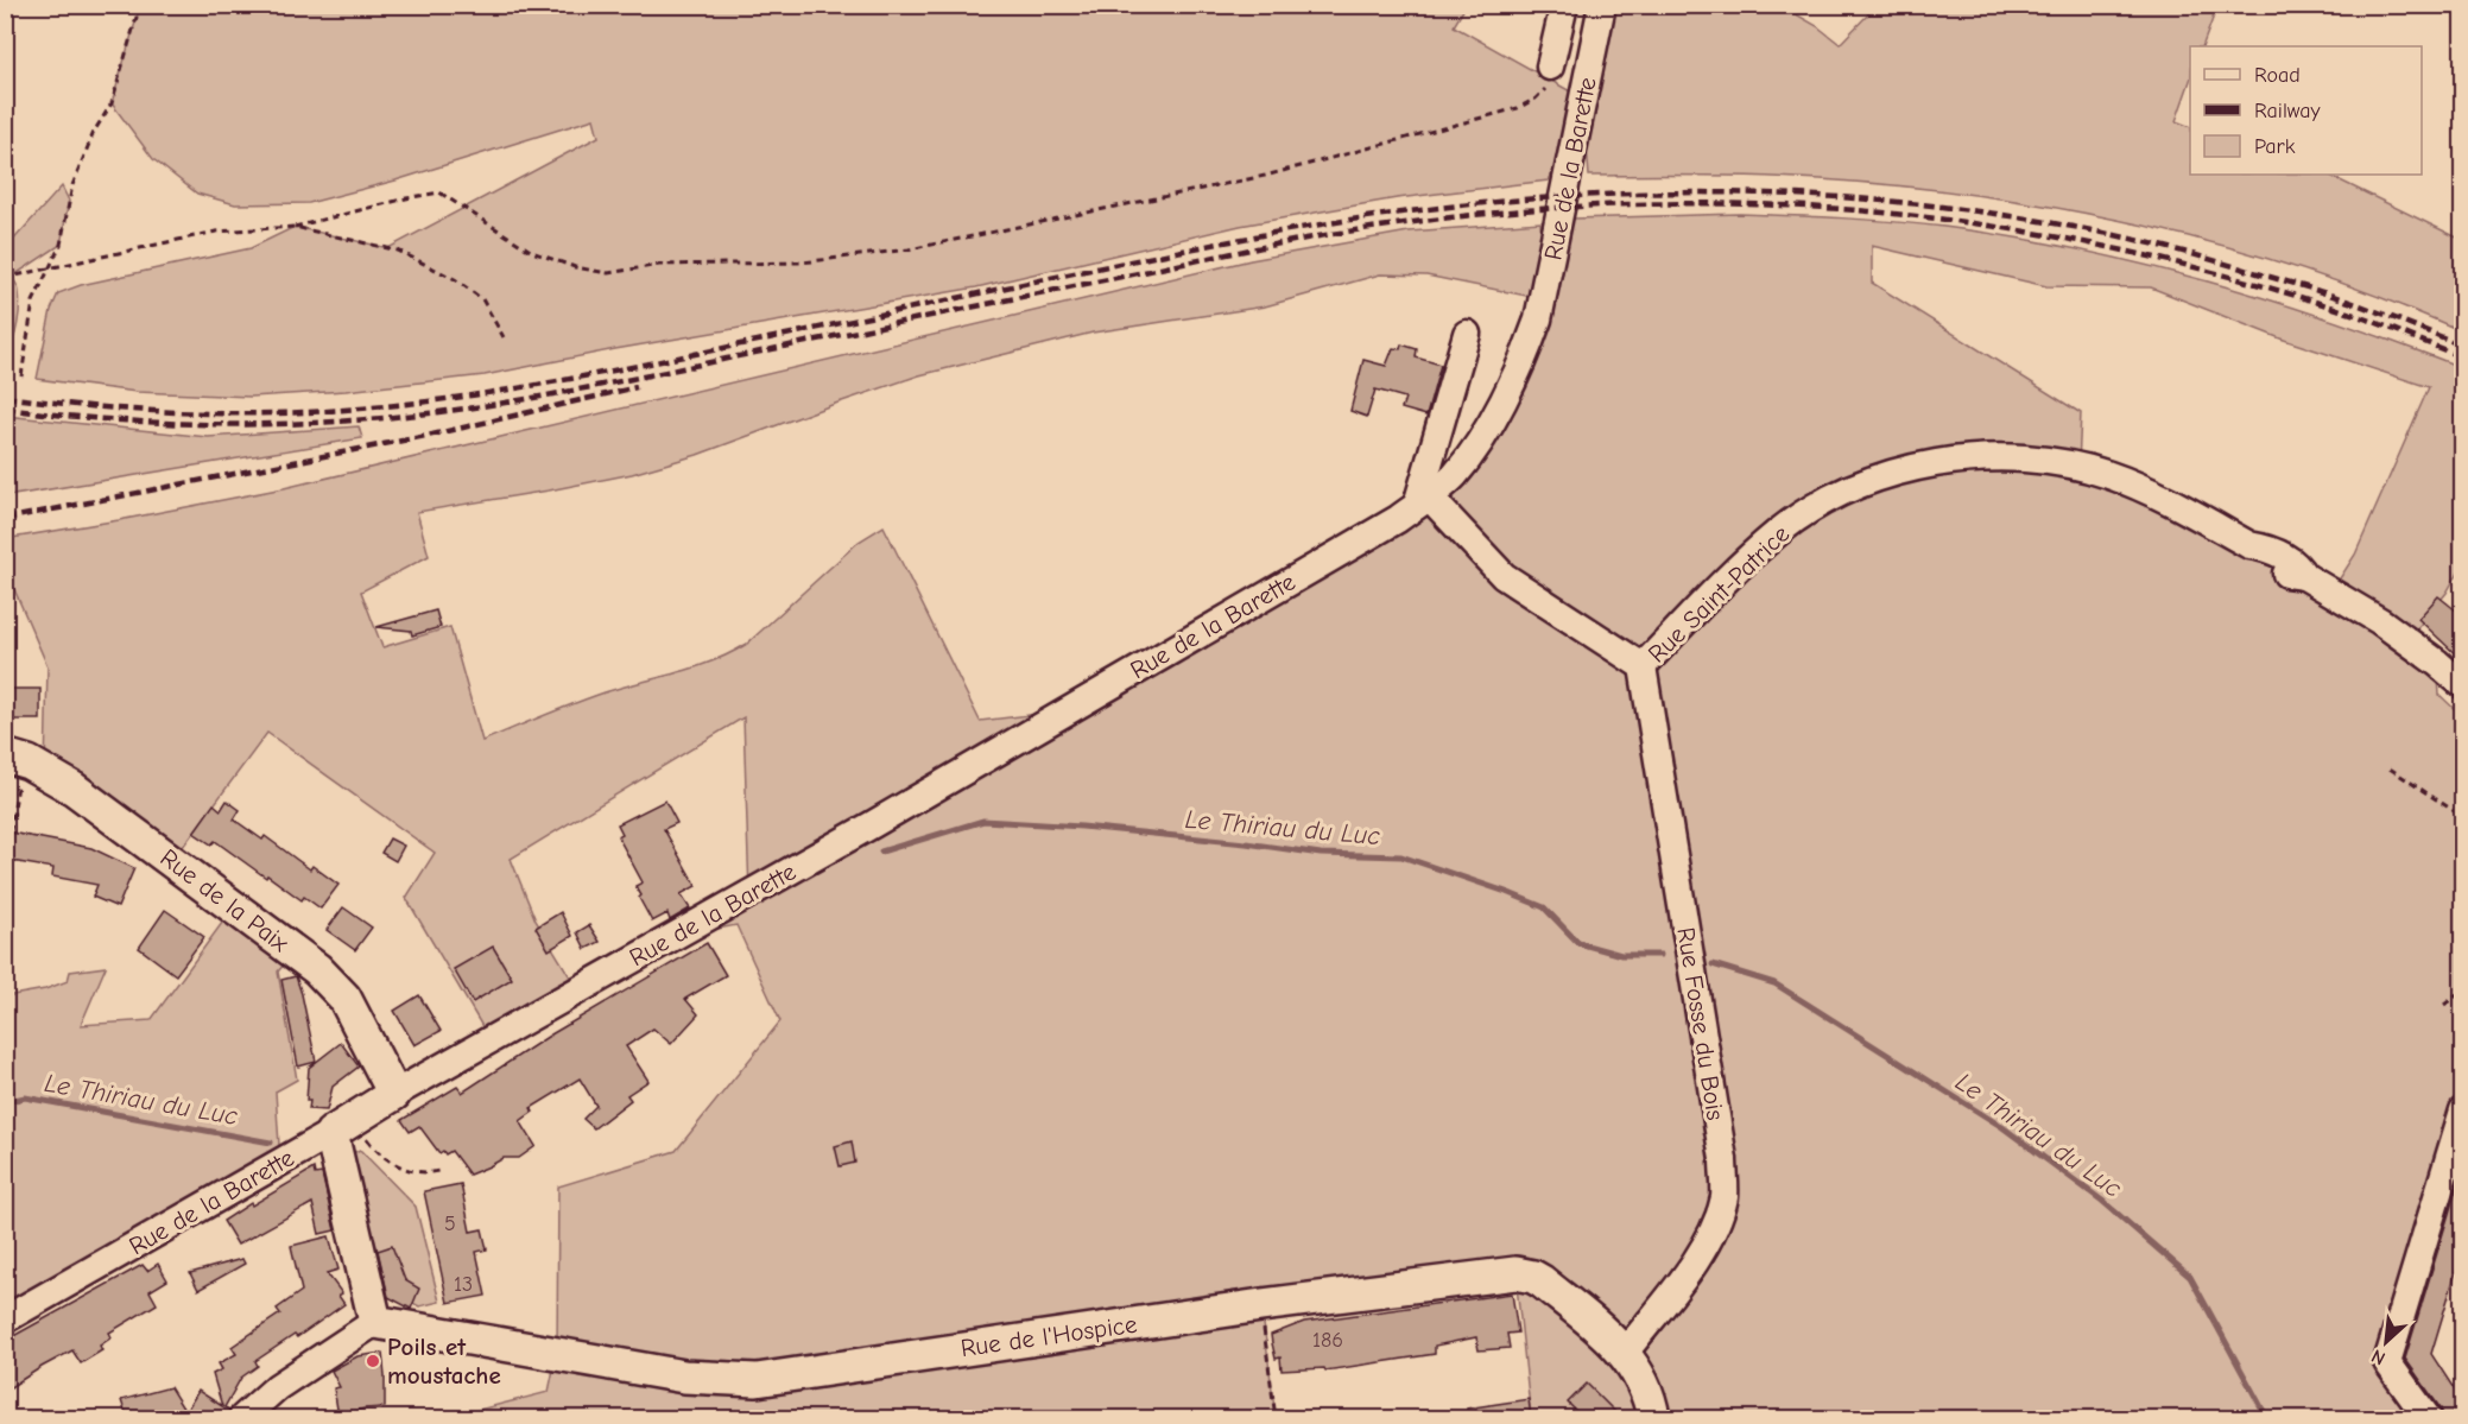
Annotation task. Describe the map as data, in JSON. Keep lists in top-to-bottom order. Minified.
{"streets":{"main road":["Rue de la Barette","Rue de la Paix","Rue de l'Hospice"],"street":["Rue Saint-Patrice","Rue Fosse du Bois"]},"crossings":[["Rue de la Barette","Rue Saint-Patrice"],["Rue de la Barette","Rue de la Paix"],["Rue Saint-Patrice","Rue Fosse du Bois"],["Rue Fosse du Bois","Rue de l'Hospice"]],"water":["Le Thiriau du Luc"],"places":["Poils et moustache"],"house_numbers":["5","13","186"],"legend":["Road","Railway","Park"],"north":"bottom left"}
